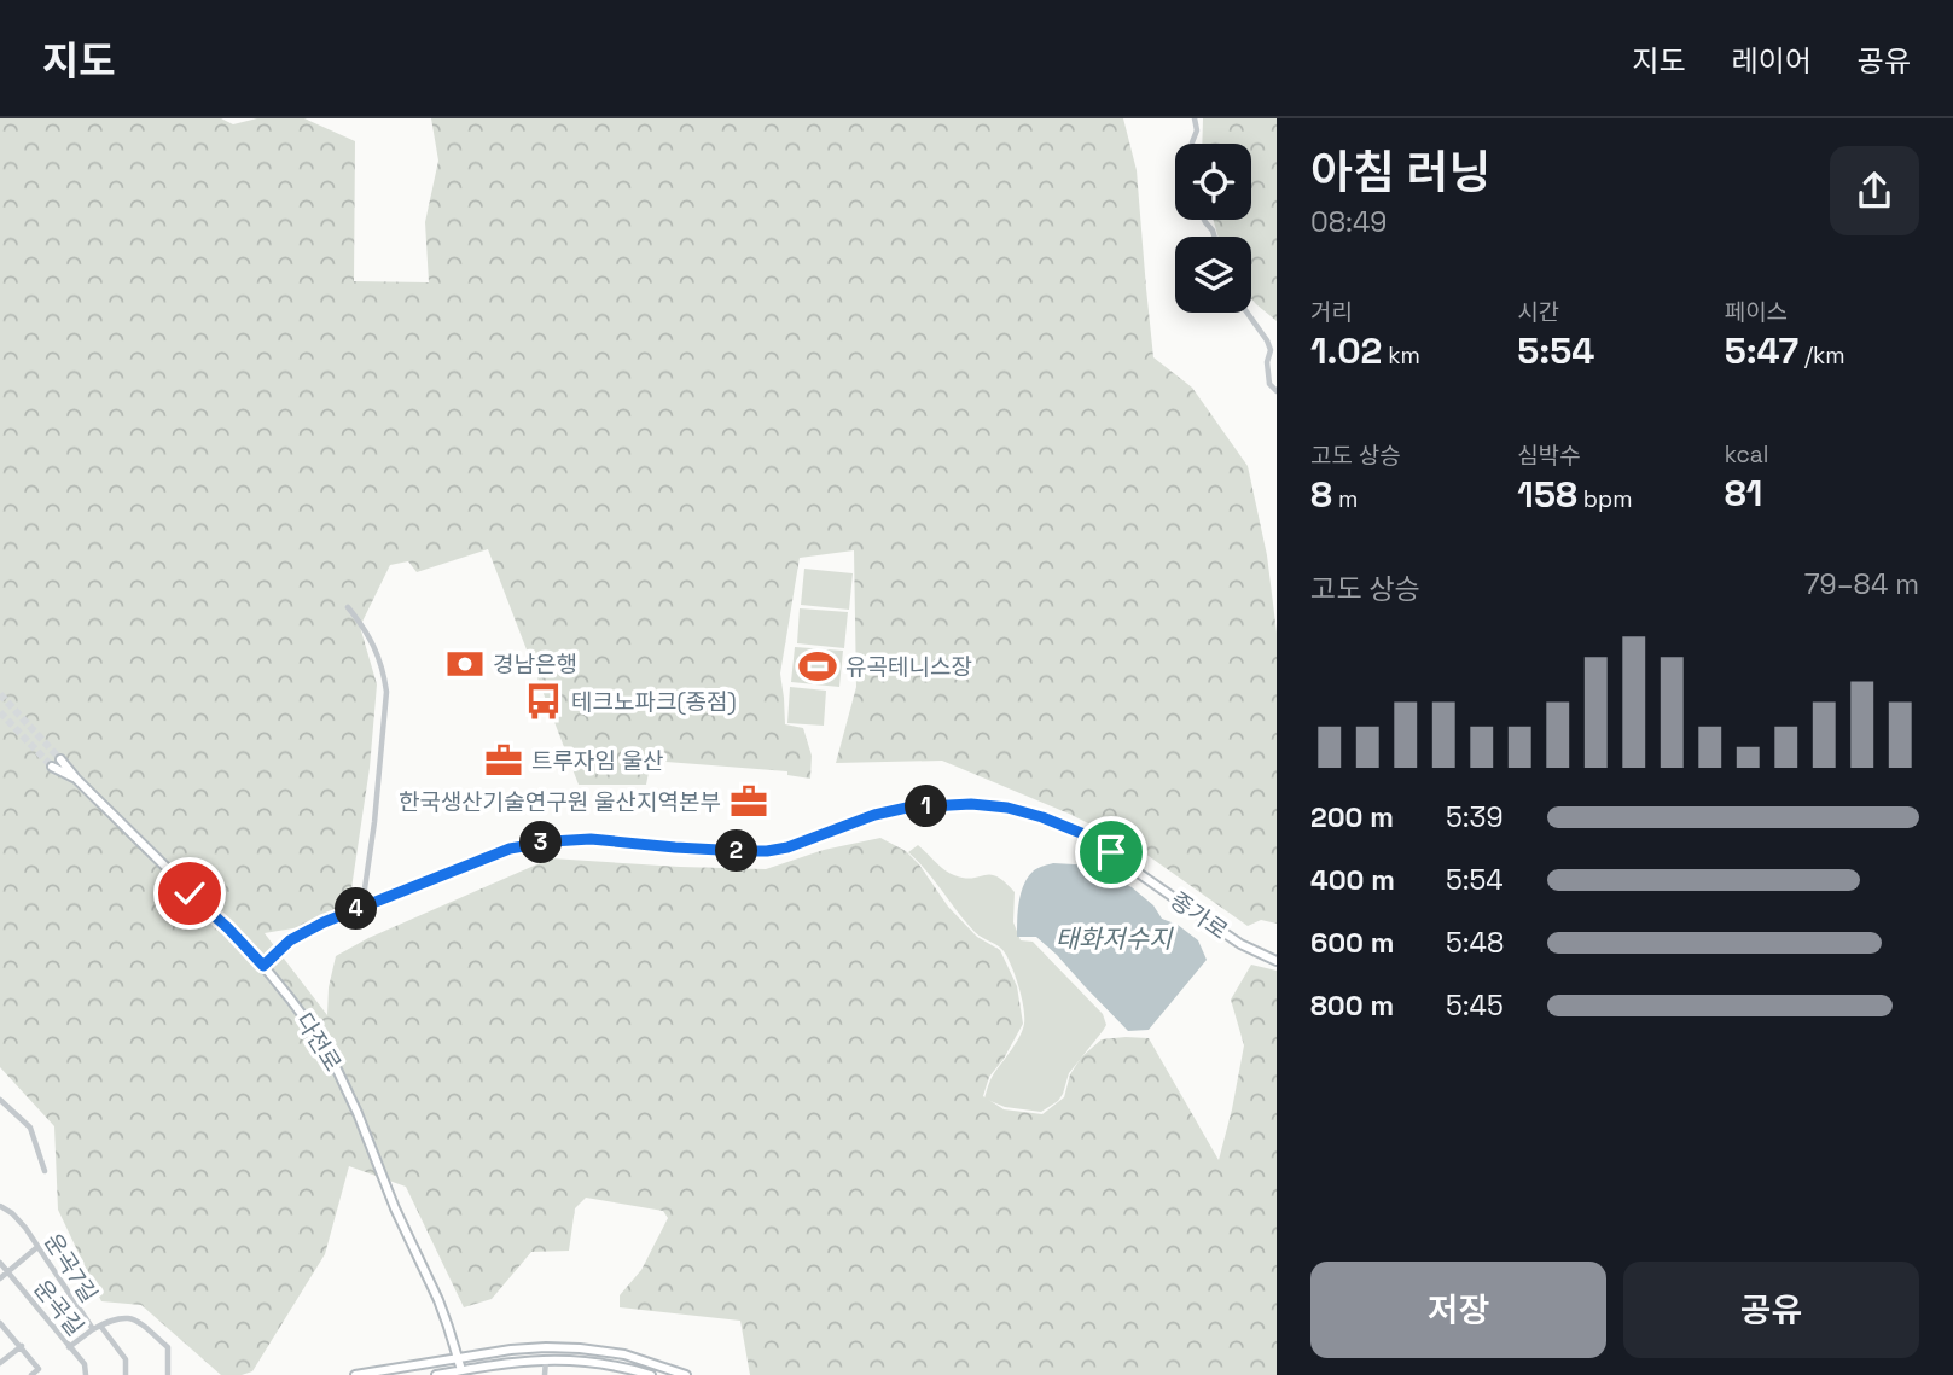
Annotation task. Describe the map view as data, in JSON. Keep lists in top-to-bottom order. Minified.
{"streets":{"main road":["종가로","다전로"],"street":["운곡7길","운곡길"]},"crossings":[["종가로","다전로"],["운곡7길","운곡길"]],"water":["태화저수지"],"places":{"bank":["경남은행"],"sports":["유곡테니스장"],"bus stop":["테크노파크(종점)"],"office":["트루자임 울산","한국생산기술연구원 울산지역본부"]},"page":{"header":"지도","nav":["지도","레이어","공유"],"heading":["아침 러닝","08:49"],"stats":[["거리","1.02 km"],["시간","5:54"],["페이스","5:47 /km"],["고도 상승","8 m"],["심박수","158 bpm"],["kcal","81"]],"chart":["고도 상승","79–84 m"],"pins":["1","3","2","4"],"list":[{"name":"200 m","note":"5:39"},{"name":"400 m","note":"5:54"},{"name":"600 m","note":"5:48"},{"name":"800 m","note":"5:45"}],"buttons":["저장","공유"]}}
